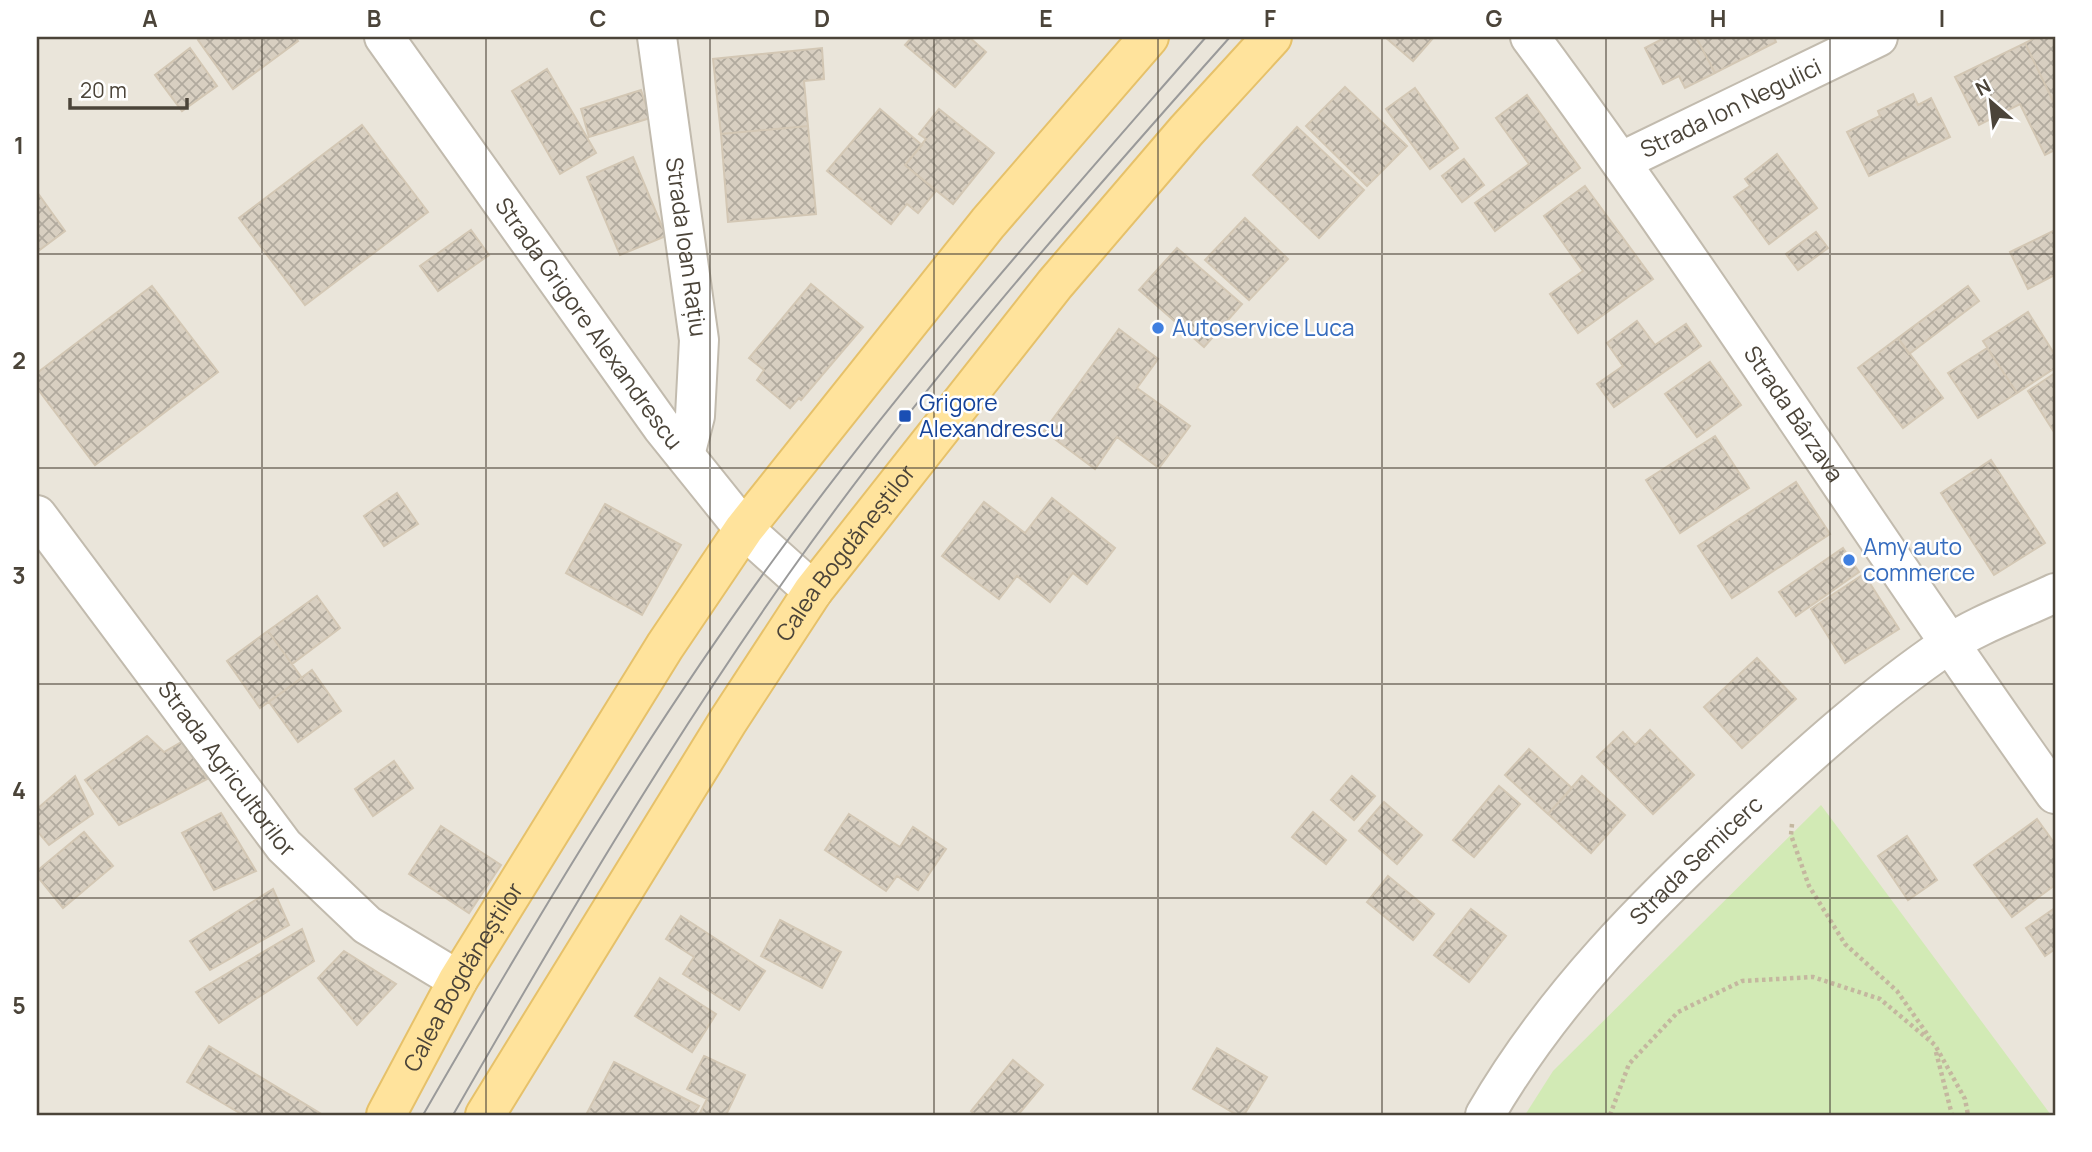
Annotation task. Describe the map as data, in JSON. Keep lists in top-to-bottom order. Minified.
{"streets":{"main road":["Calea Bogdăneștilor"],"street":["Strada Ion Negulici","Strada Ioan Rațiu","Strada Grigore Alexandrescu","Strada Bârzava","Strada Agricultorilor","Strada Semicerc"]},"crossings":[["Strada Ion Negulici","Strada Bârzava"],["Strada Ioan Rațiu","Strada Grigore Alexandrescu"],["Strada Grigore Alexandrescu","Calea Bogdăneștilor"],["Strada Bârzava","Strada Semicerc"],["Calea Bogdăneștilor","Strada Agricultorilor"]],"places":{"other":["Autoservice Luca","Amy auto commerce"],"transit":["Grigore Alexandrescu"]},"scale_bar":"20 m","north":"top left","grid":{"columns":["A","B","C","D","E","F","G","H","I"],"rows":["1","2","3","4","5"]}}
